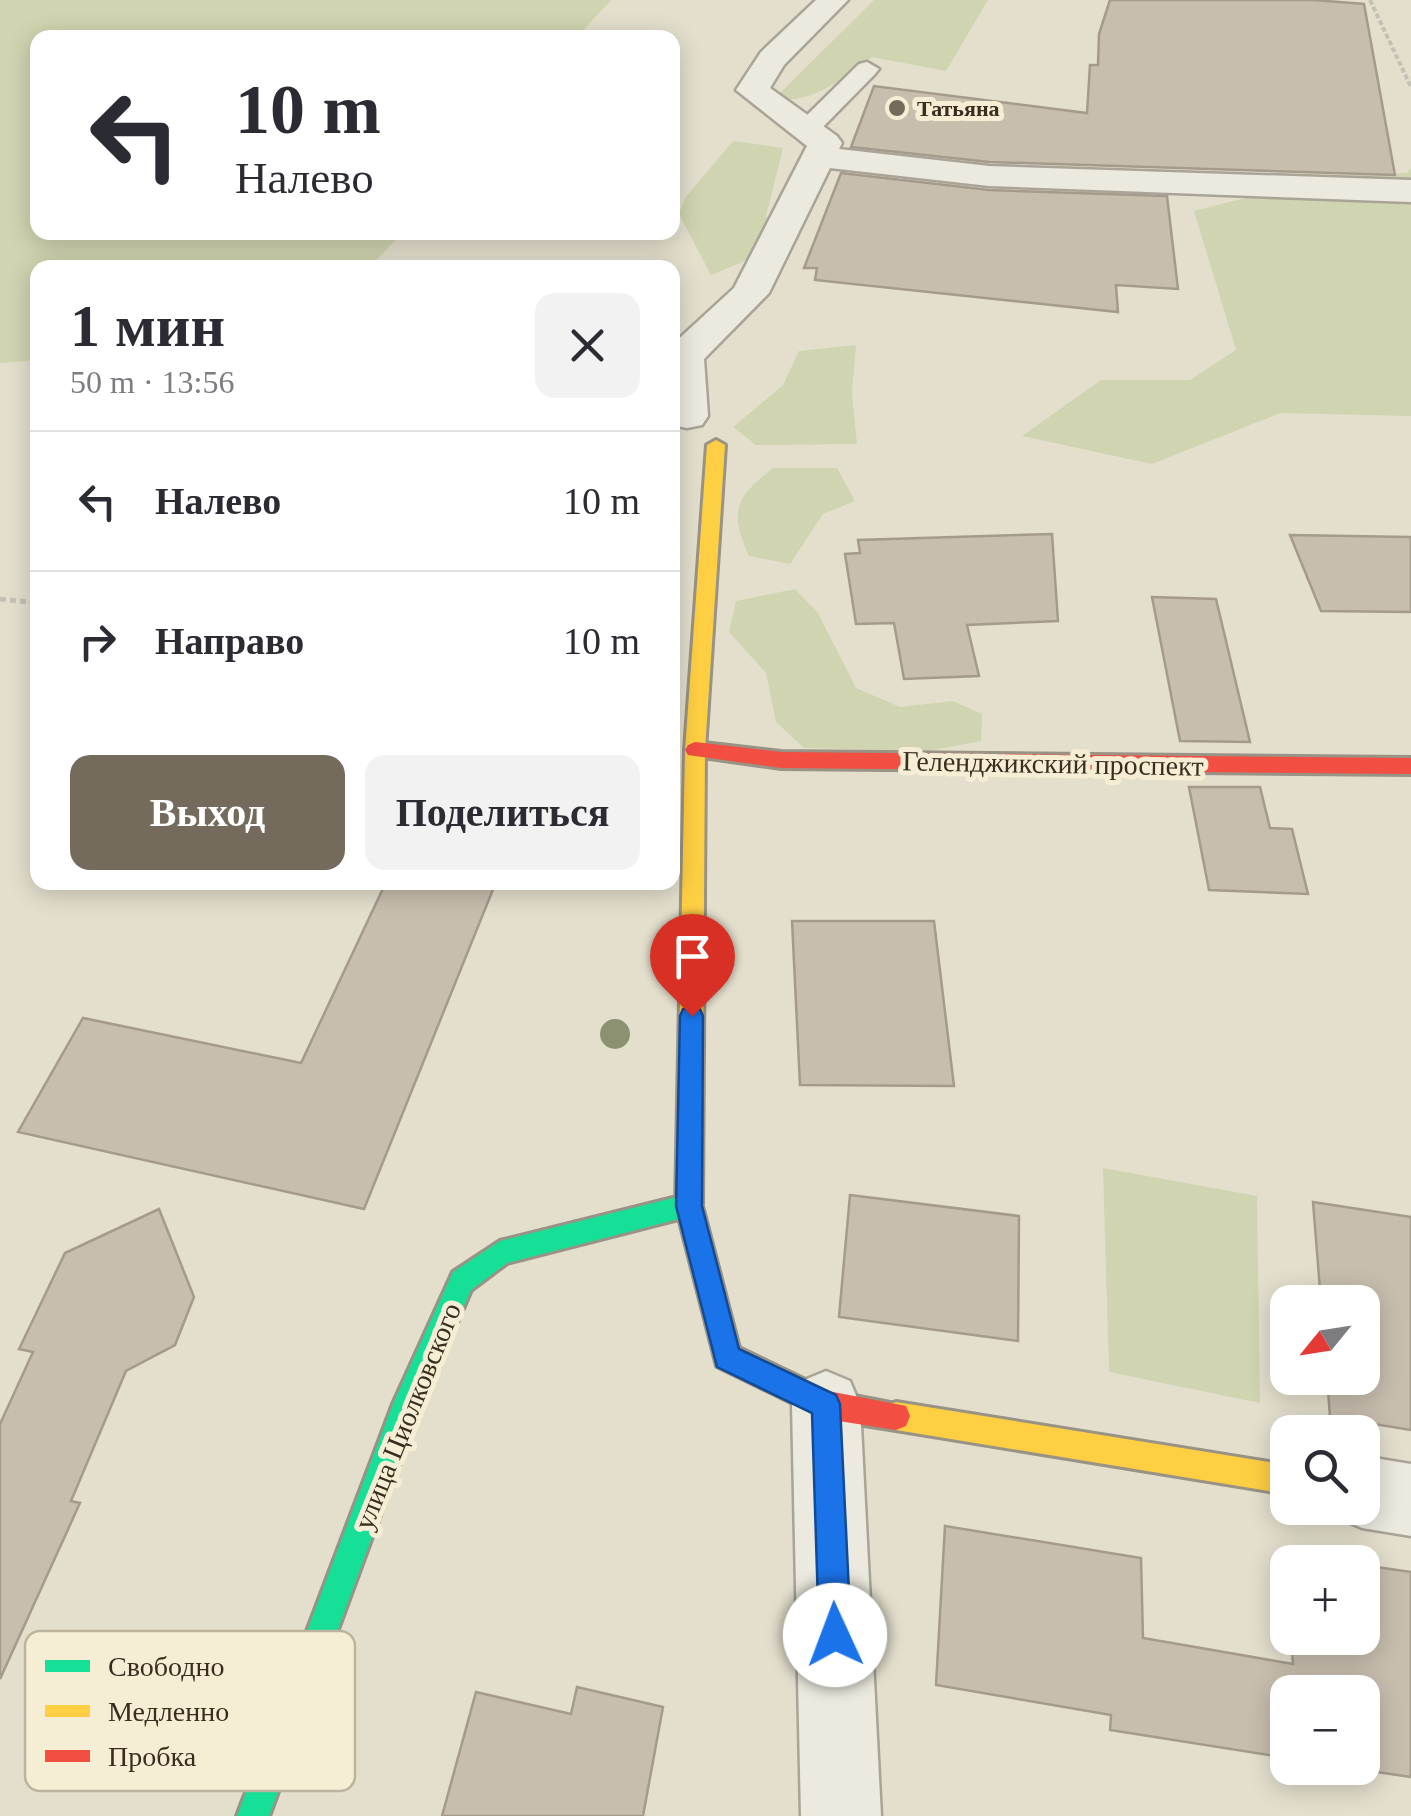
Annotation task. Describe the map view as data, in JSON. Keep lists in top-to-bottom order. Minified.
{"streets":{"street":["Геленджикский проспект","улица Циолковского"]},"places":["Татьяна"],"legend":["Свободно","Медленно","Пробка"],"north":"bottom left","page":{"turn":["10 m","Налево"],"heading":["1 мин","50 m · 13:56"],"list":[{"name":"Налево","value":"10 m"},{"name":"Направо","value":"10 m"}],"buttons":["Выход","Поделиться"],"map_buttons":["+","−"]}}
